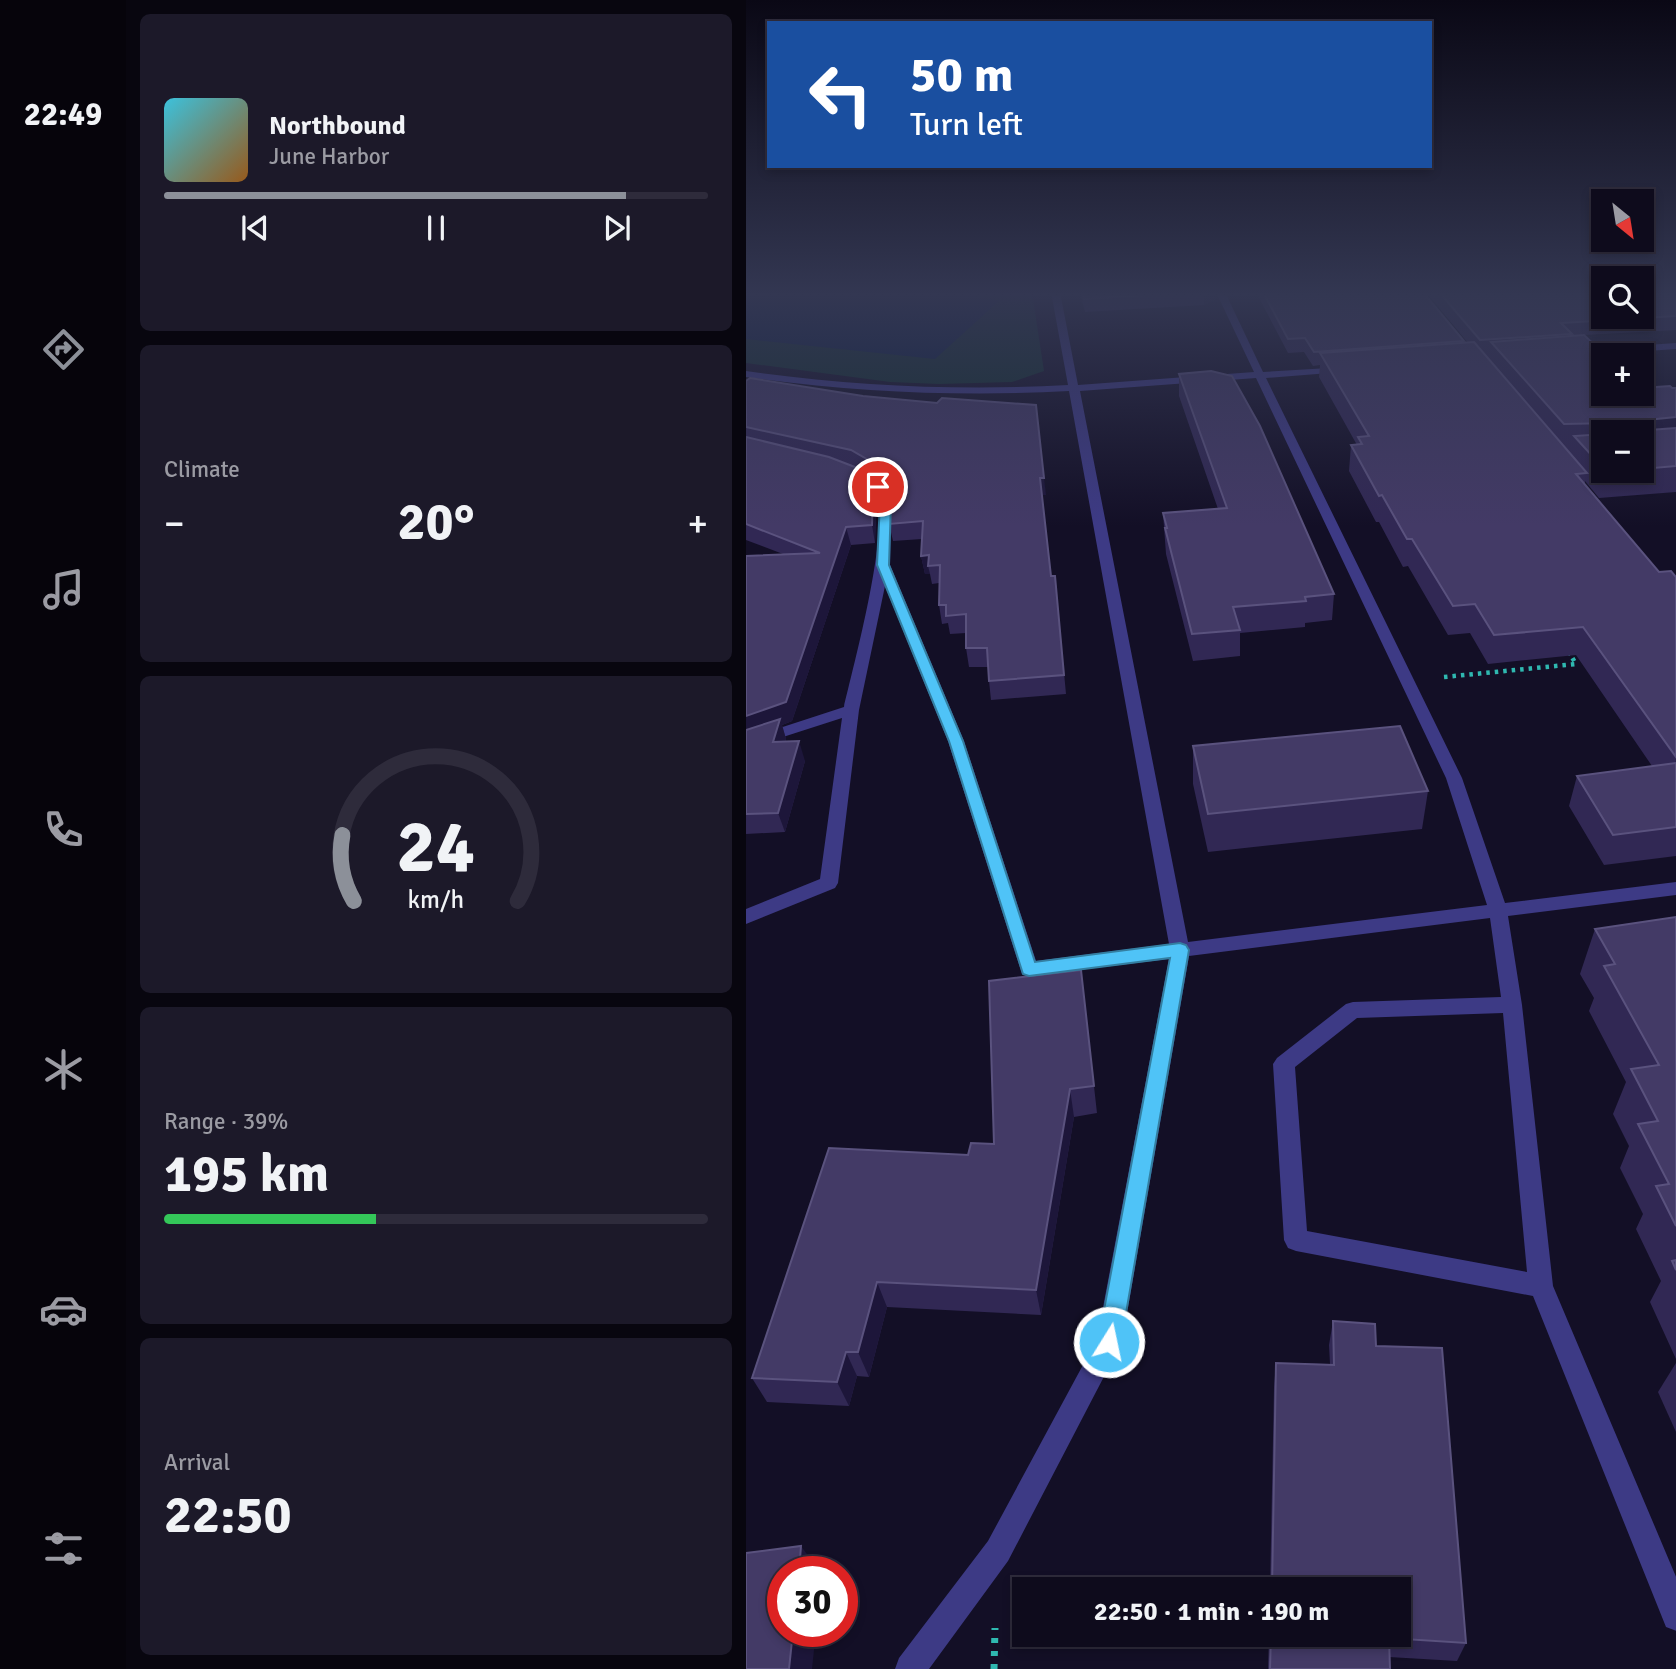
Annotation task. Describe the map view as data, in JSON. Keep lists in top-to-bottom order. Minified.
{"north":"bottom right","page":{"tabs":"22:49","turn":["50 m","Turn left"],"song":["Northbound","June Harbor"],"map_buttons":["+","−"],"tile":["Climate",["Range · 39%","195 km"],["Arrival","22:50"]],"heat":["−","20°","+"],"limit":"30","trip":"22:50 · 1 min · 190 m","gauge":["24","km/h"]}}
